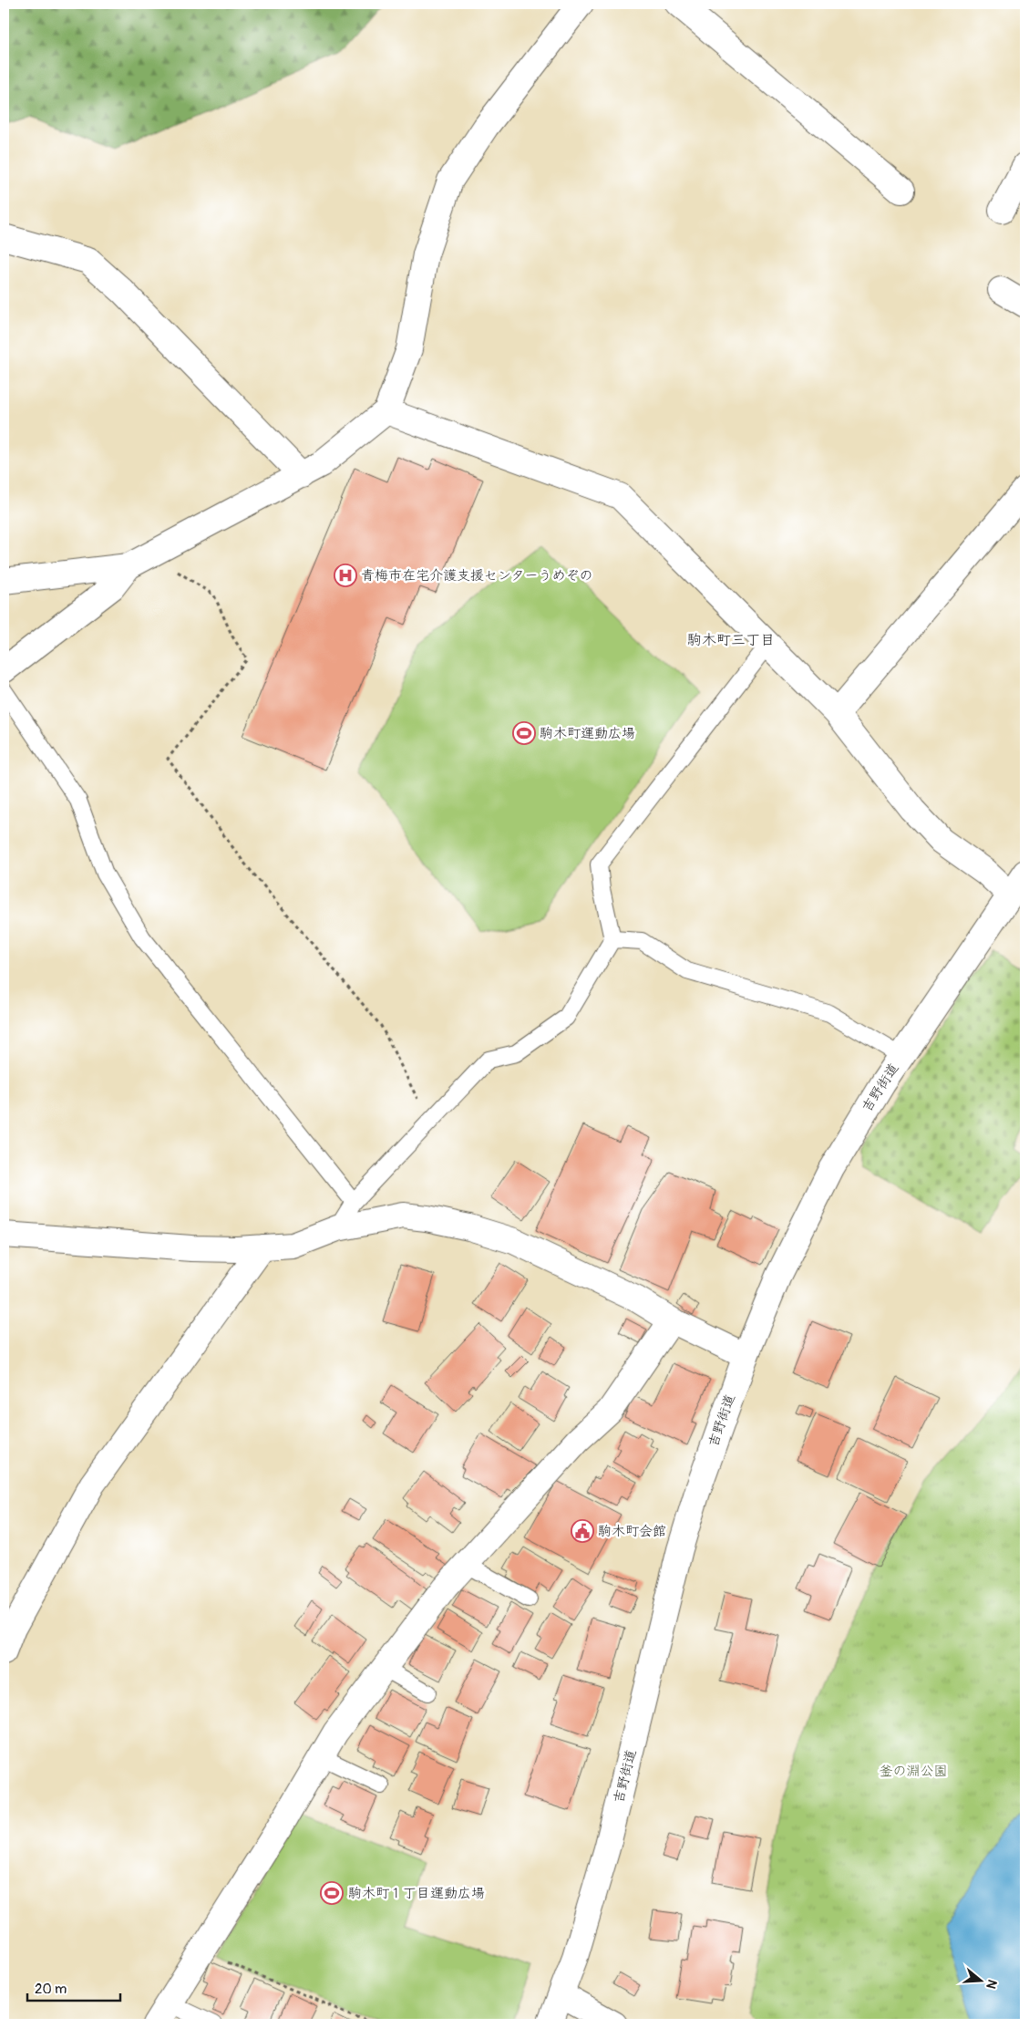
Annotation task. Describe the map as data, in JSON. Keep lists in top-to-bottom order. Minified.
{"streets":{"main road":["吉野街道"]},"districts":["駒木町三丁目"],"parks":["釜の淵公園"],"places":{"hospital":["青梅市在宅介護支援センターうめぞの"],"sports":["駒木町運動広場","駒木町１丁目運動広場"],"public building":["駒木町会館"]},"scale_bar":"20 m","north":"right"}
